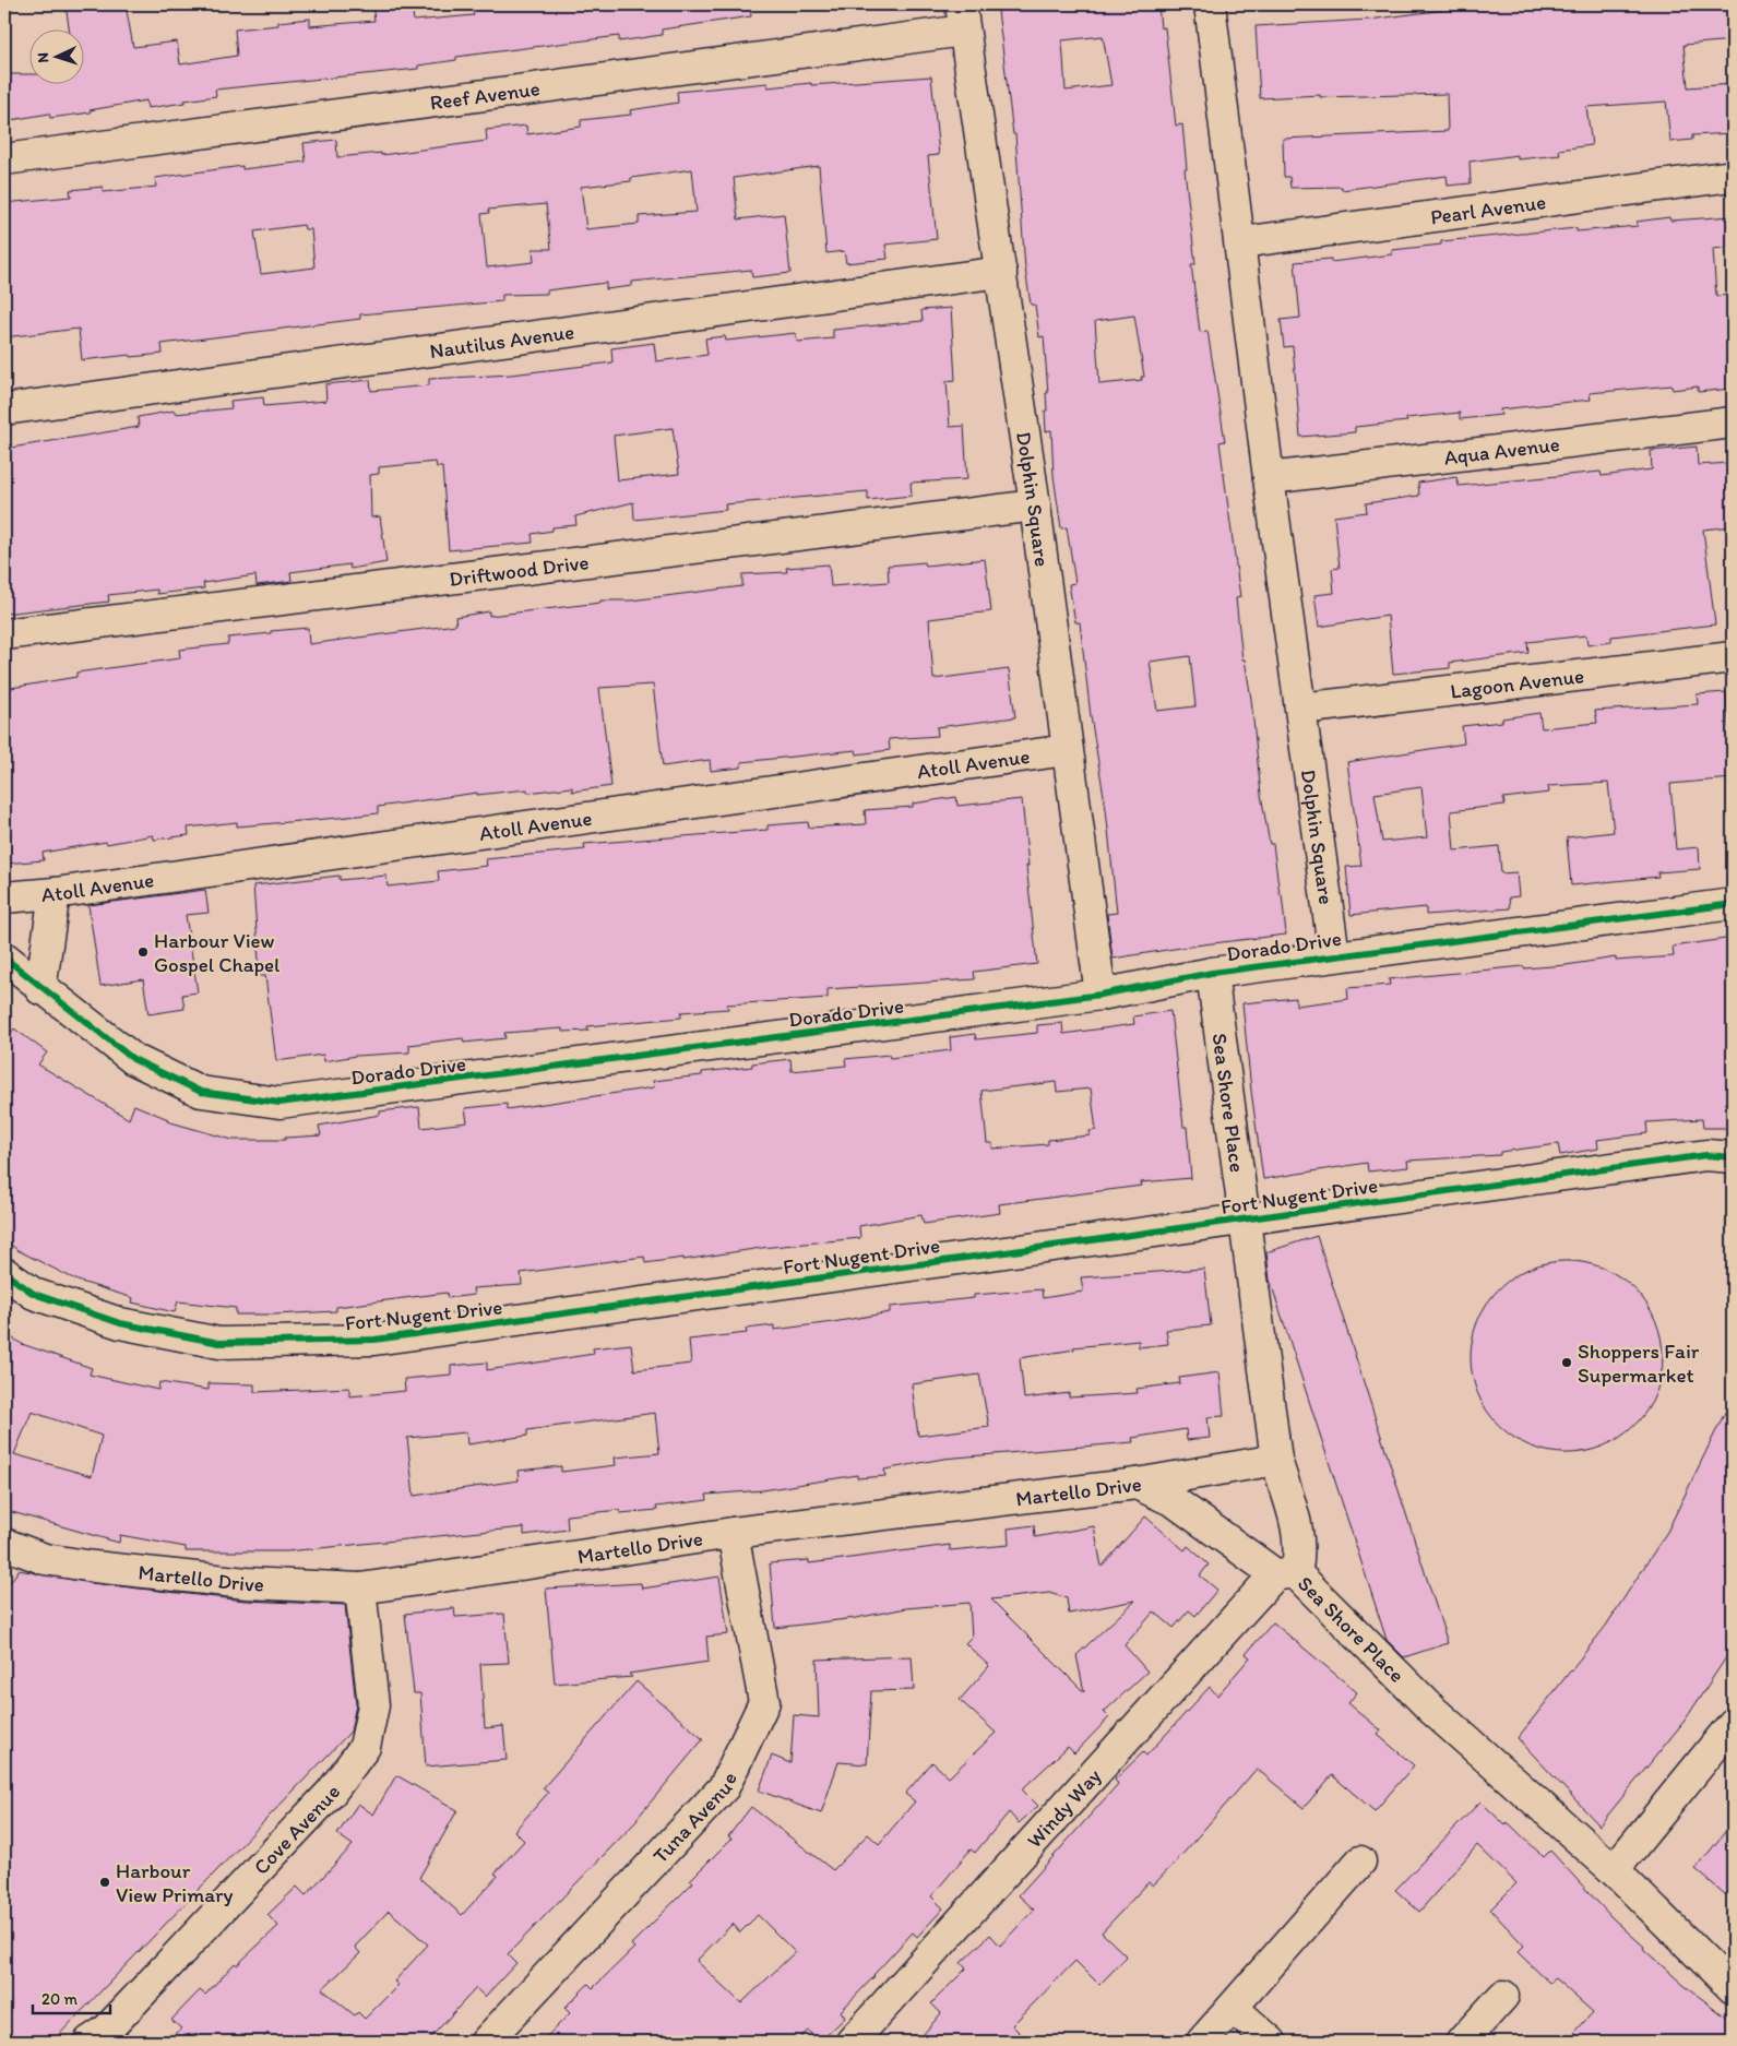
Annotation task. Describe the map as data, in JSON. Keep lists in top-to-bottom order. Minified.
{"streets":{"street":["Reef Avenue","Pearl Avenue","Nautilus Avenue","Aqua Avenue","Dolphin Square","Driftwood Drive","Lagoon Avenue","Atoll Avenue","Dorado Drive","Sea Shore Place","Fort Nugent Drive","Martello Drive","Windy Way","Tuna Avenue","Cove Avenue"]},"crossings":[["Reef Avenue","Dolphin Square"],["Pearl Avenue","Dolphin Square"],["Nautilus Avenue","Dolphin Square"],["Aqua Avenue","Dolphin Square"],["Dolphin Square","Driftwood Drive"],["Dolphin Square","Lagoon Avenue"],["Dolphin Square","Atoll Avenue"],["Dolphin Square","Dorado Drive"],["Dorado Drive","Sea Shore Place"],["Sea Shore Place","Fort Nugent Drive"],["Sea Shore Place","Martello Drive"],["Sea Shore Place","Windy Way"],["Martello Drive","Tuna Avenue"],["Martello Drive","Cove Avenue"]],"places":["Harbour View Gospel Chapel","Shoppers Fair Supermarket","Harbour View Primary"],"scale_bar":"20 m","north":"left"}
